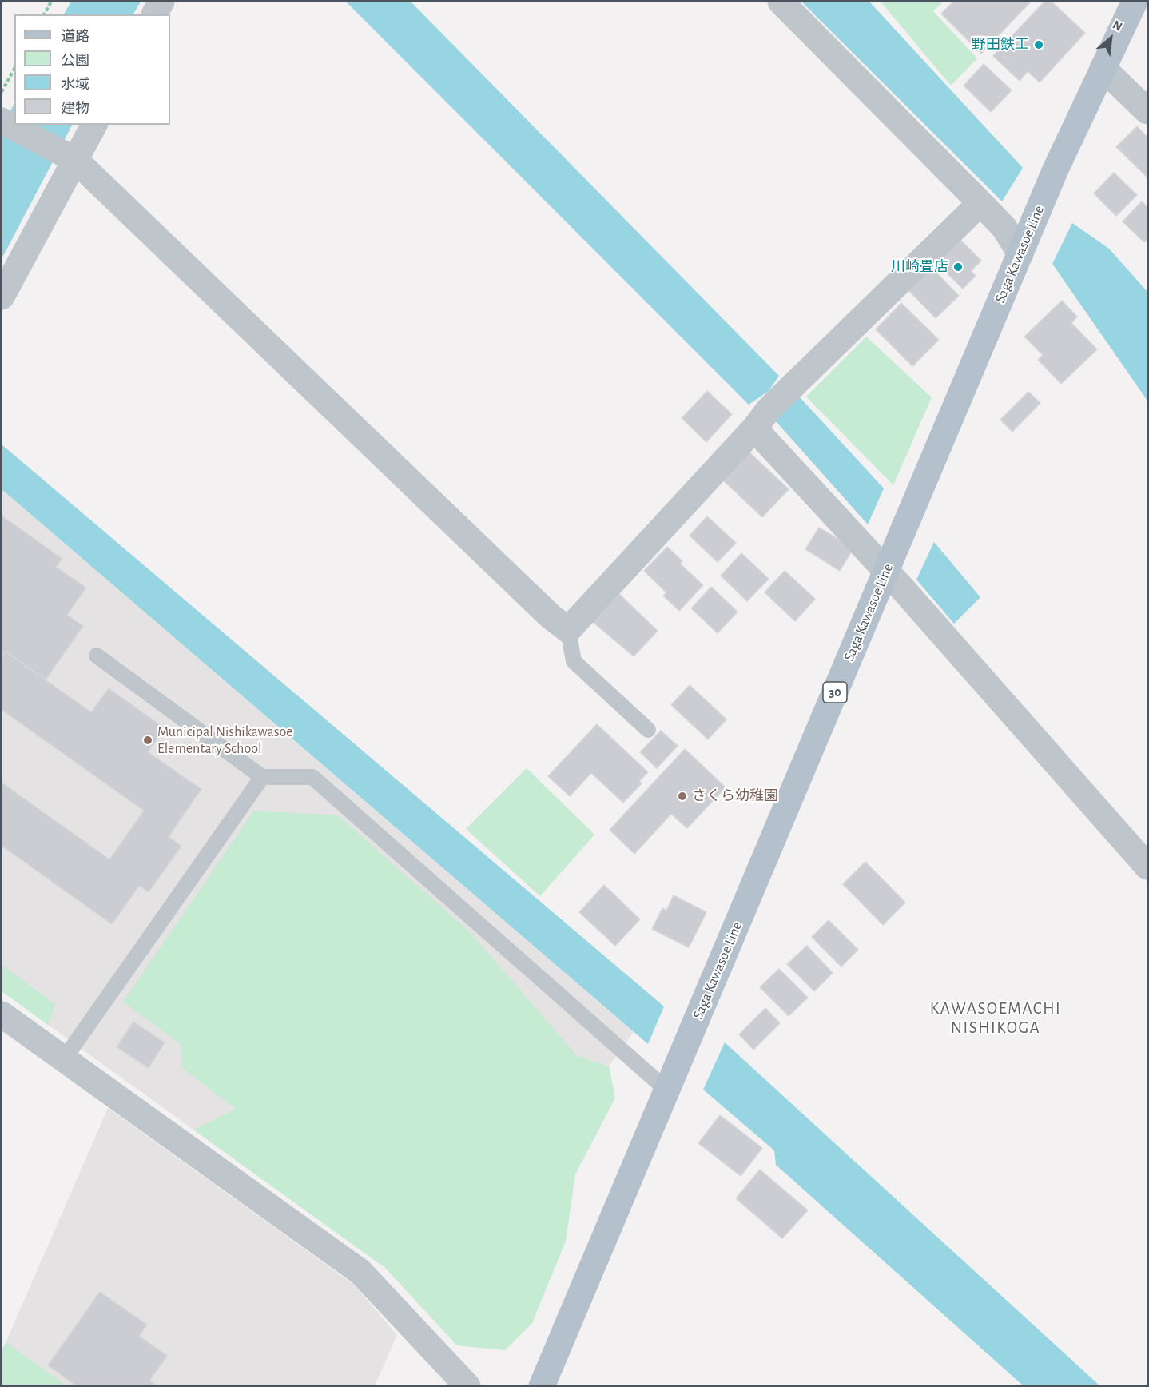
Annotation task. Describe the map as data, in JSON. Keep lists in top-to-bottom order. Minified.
{"streets":{"main road":["Saga Kawasoe Line","30"]},"districts":["KAWASOEMACHI NISHIKOGA"],"places":["野田鉄工","川崎畳店","Municipal Nishikawasoe Elementary School","さくら幼稚園"],"legend":["道路","公園","水域","建物"],"north":"top right"}
